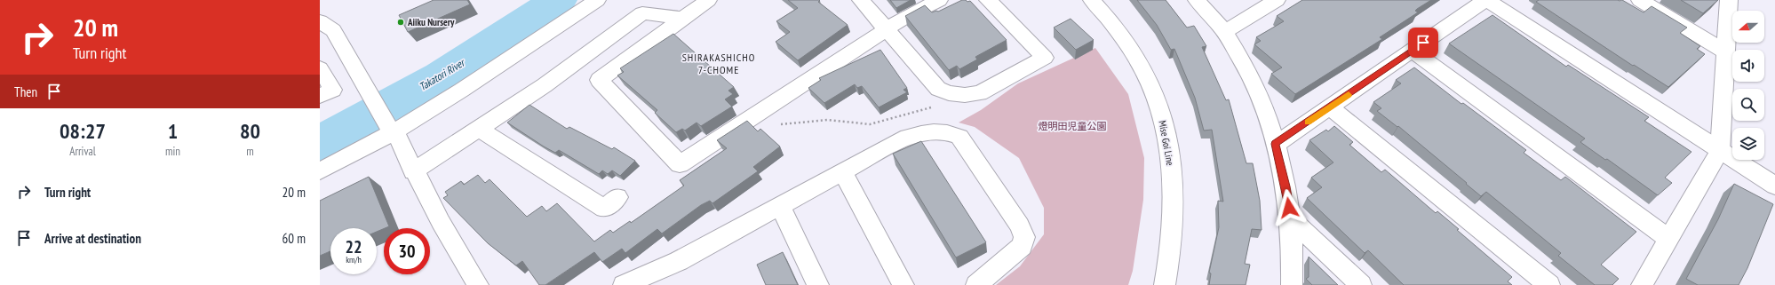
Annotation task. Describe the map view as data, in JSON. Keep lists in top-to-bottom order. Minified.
{"streets":{"street":["Mise Goi Line"]},"districts":["SHIRAKASHICHO 7-CHOME"],"water":["Takatori River"],"parks":["燈明田児童公園"],"places":["Aiiku Nursery"],"north":"left","page":{"turn":["20 m","Turn right"],"then":"Then","eta":["08:27","Arrival","1","min","80","m"],"list":[{"name":"Turn right","value":"20 m"},{"name":"Arrive at destination","value":"60 m"}],"speed":"22 km/h","limit":"30"}}
